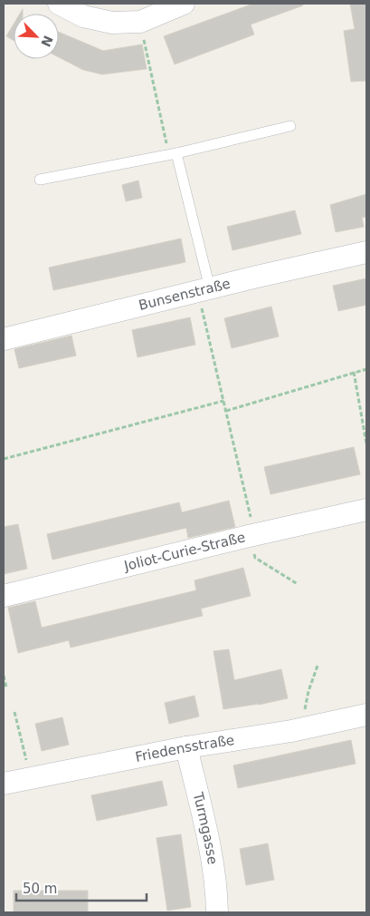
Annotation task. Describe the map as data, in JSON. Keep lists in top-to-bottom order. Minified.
{"streets":{"street":["Bunsenstraße","Joliot-Curie-Straße","Friedensstraße","Turmgasse"]},"crossings":[["Friedensstraße","Turmgasse"]],"scale_bar":"50 m","north":"bottom right"}
